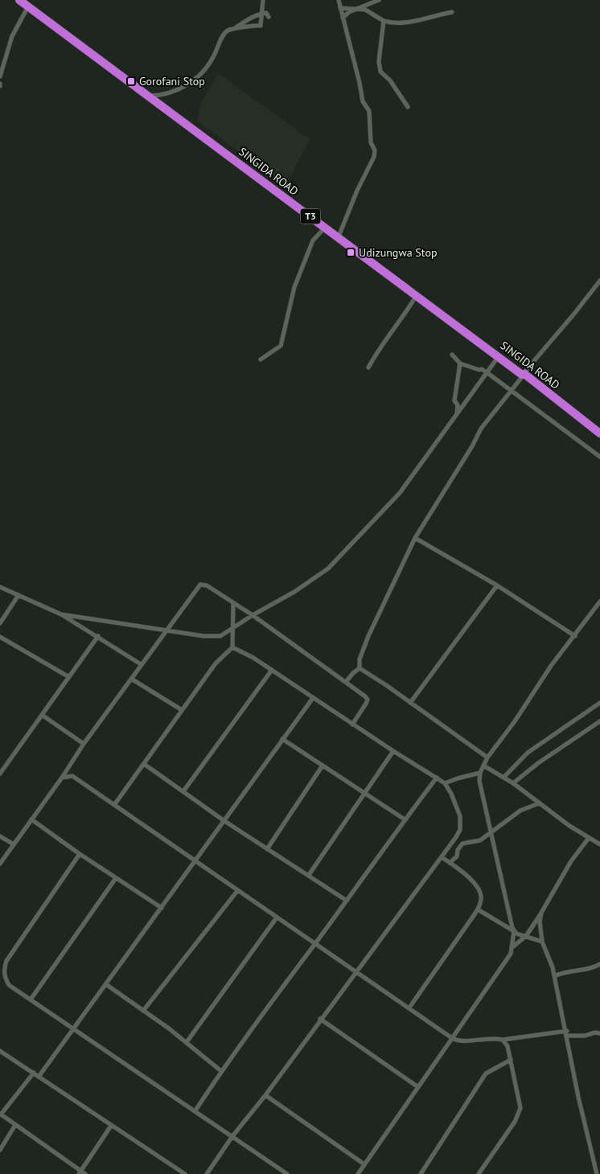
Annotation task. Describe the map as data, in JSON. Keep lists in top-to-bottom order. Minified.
{"streets":{"highway":["SINGIDA ROAD","T3"]},"places":{"transit":["Gorofani Stop","Udizungwa Stop"]}}
